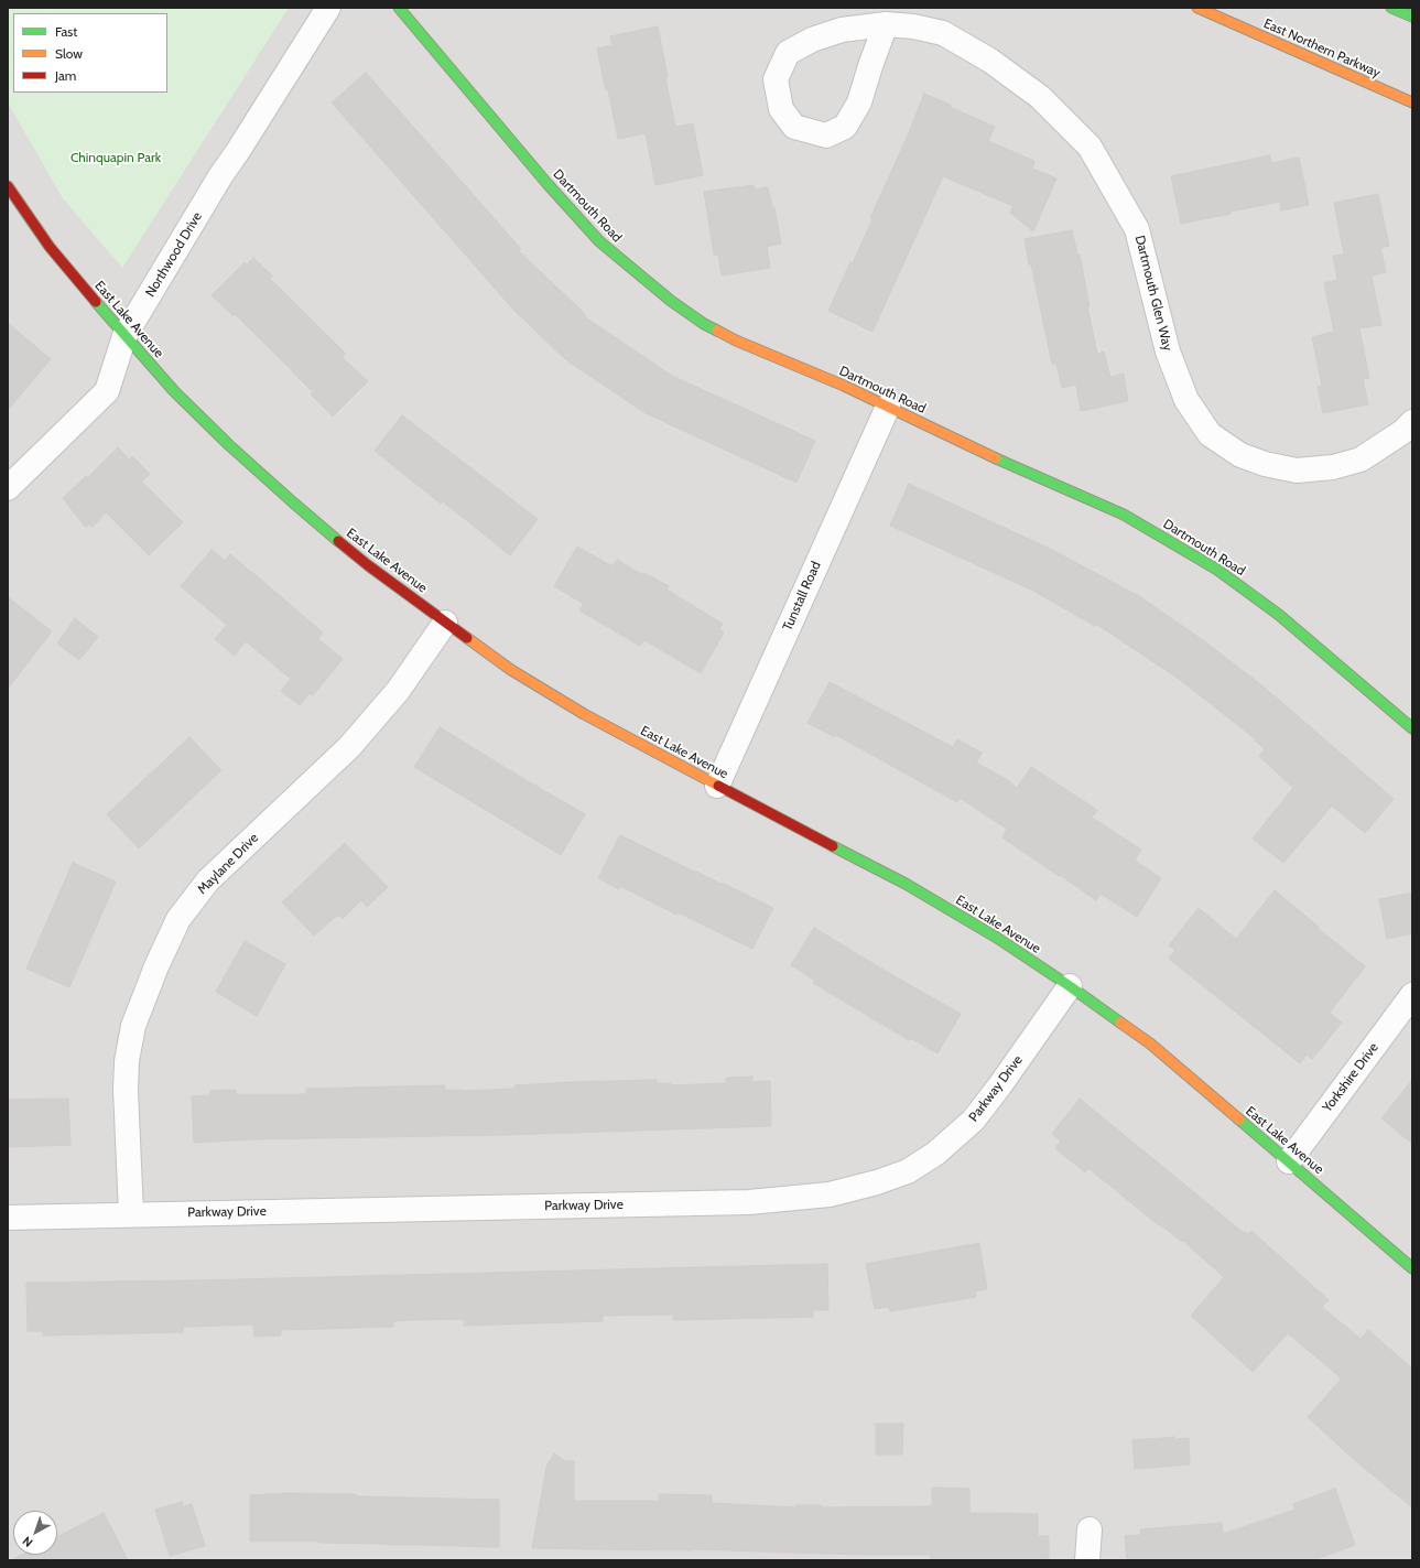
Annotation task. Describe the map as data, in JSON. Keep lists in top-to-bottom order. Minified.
{"streets":{"street":["East Northern Parkway","Dartmouth Road","Northwood Drive","Dartmouth Glen Way","East Lake Avenue","Tunstall Road","Maylane Drive","Yorkshire Drive","Parkway Drive"]},"crossings":[["Dartmouth Road","Tunstall Road"],["Northwood Drive","East Lake Avenue"],["East Lake Avenue","Tunstall Road"],["East Lake Avenue","Maylane Drive"],["East Lake Avenue","Yorkshire Drive"],["East Lake Avenue","Parkway Drive"],["Maylane Drive","Parkway Drive"]],"parks":["Chinquapin Park"],"legend":["Fast","Slow","Jam"],"north":"bottom left"}
